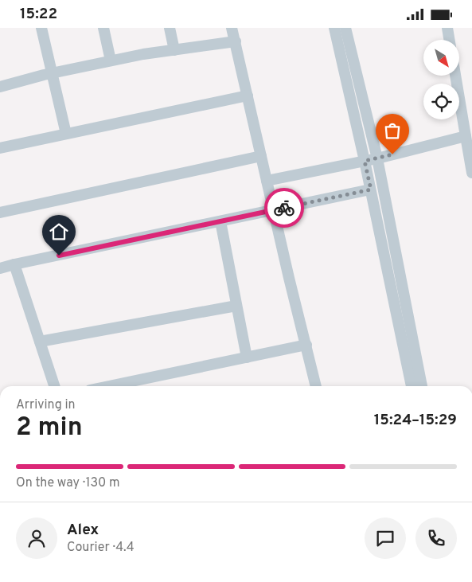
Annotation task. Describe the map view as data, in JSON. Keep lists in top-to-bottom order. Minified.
{"north":"bottom right","page":{"status":"15:22","heading":["2 min","Arriving in","15:24–15:29"],"panel":["Alex","Courier · 4.4"],"bar":"On the way · 130 m"}}
